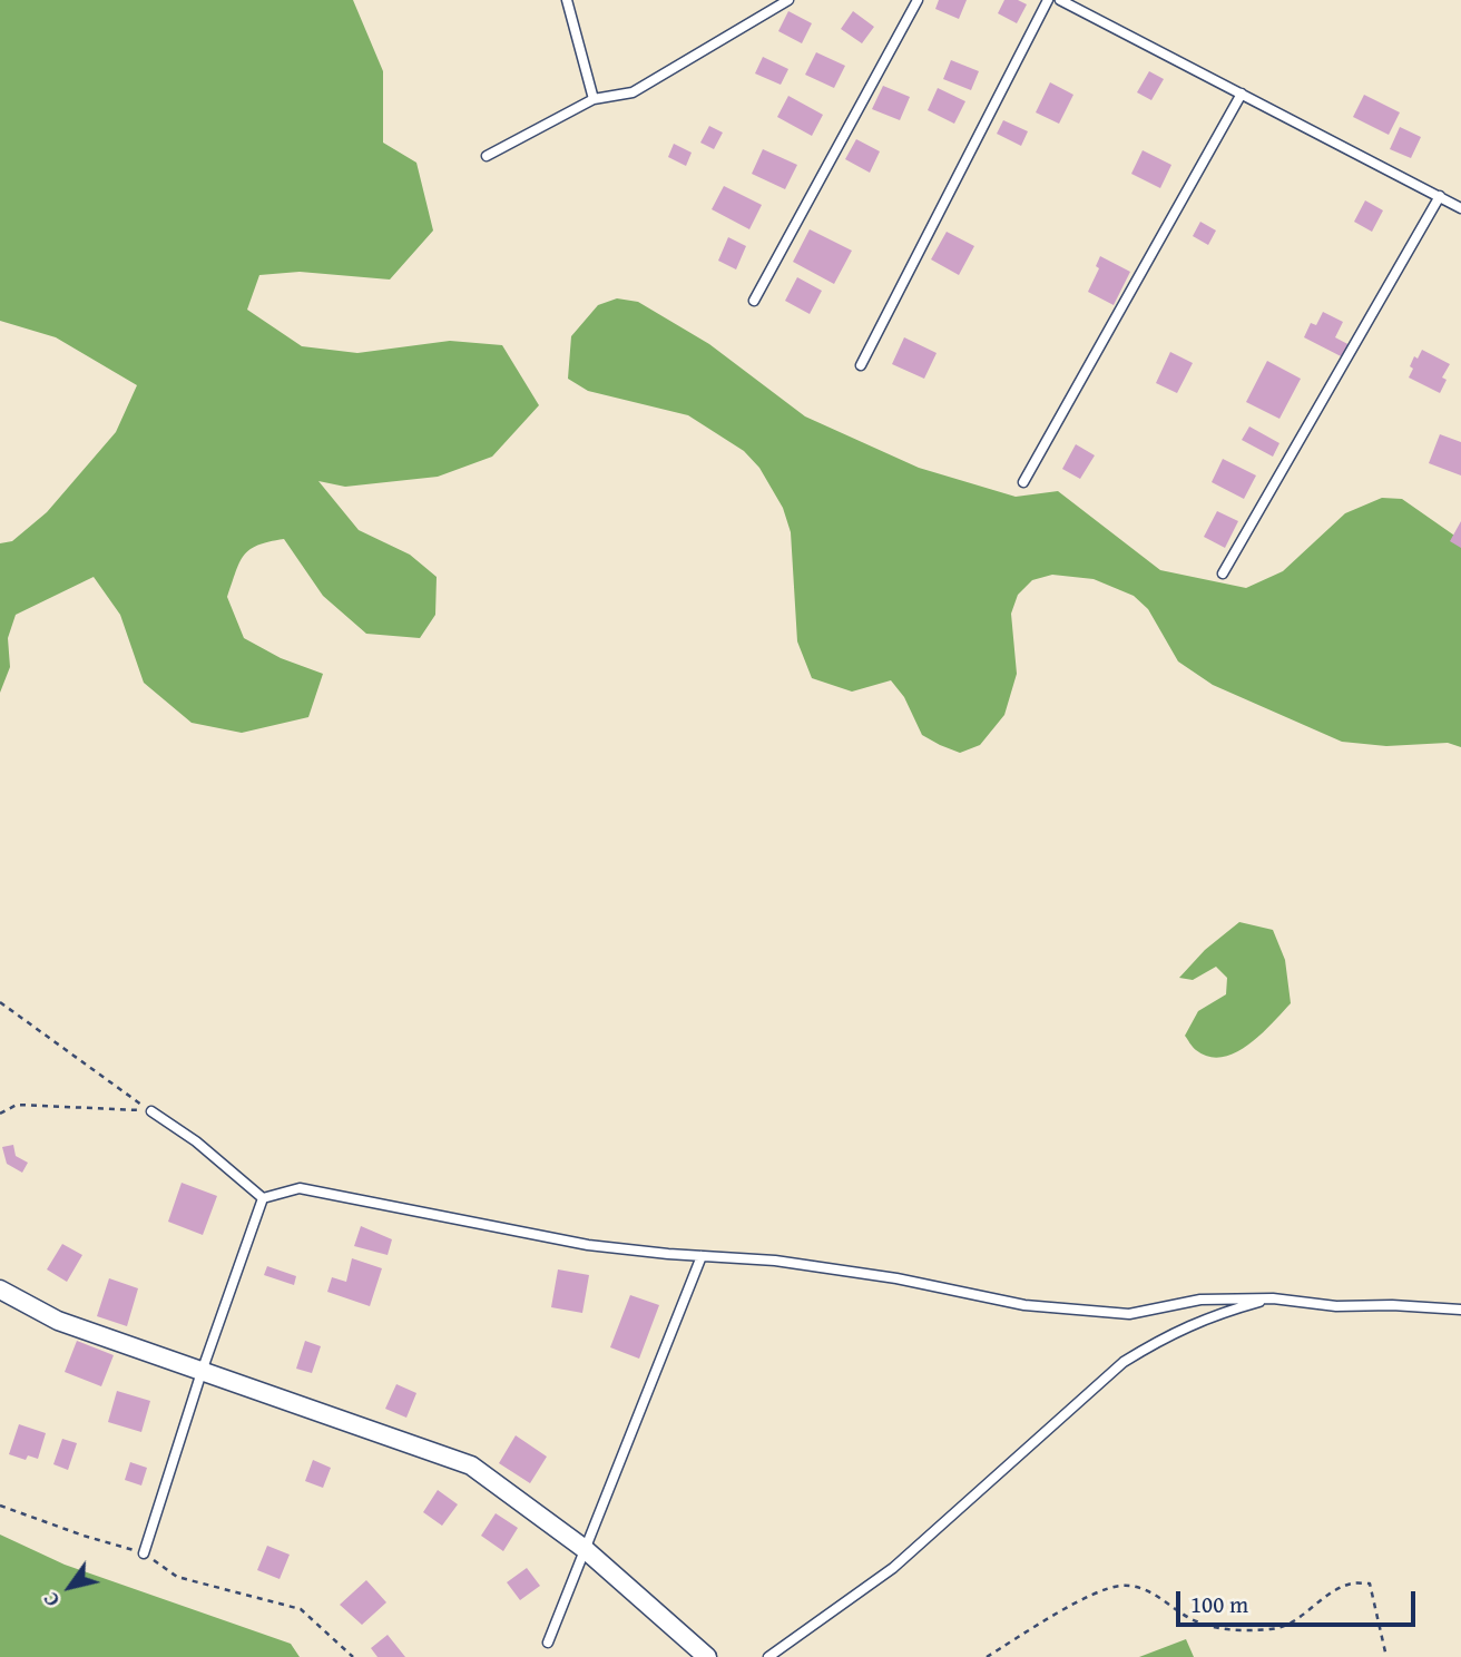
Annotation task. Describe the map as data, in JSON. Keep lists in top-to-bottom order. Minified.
{"scale_bar":"100 m","north":"bottom left"}
